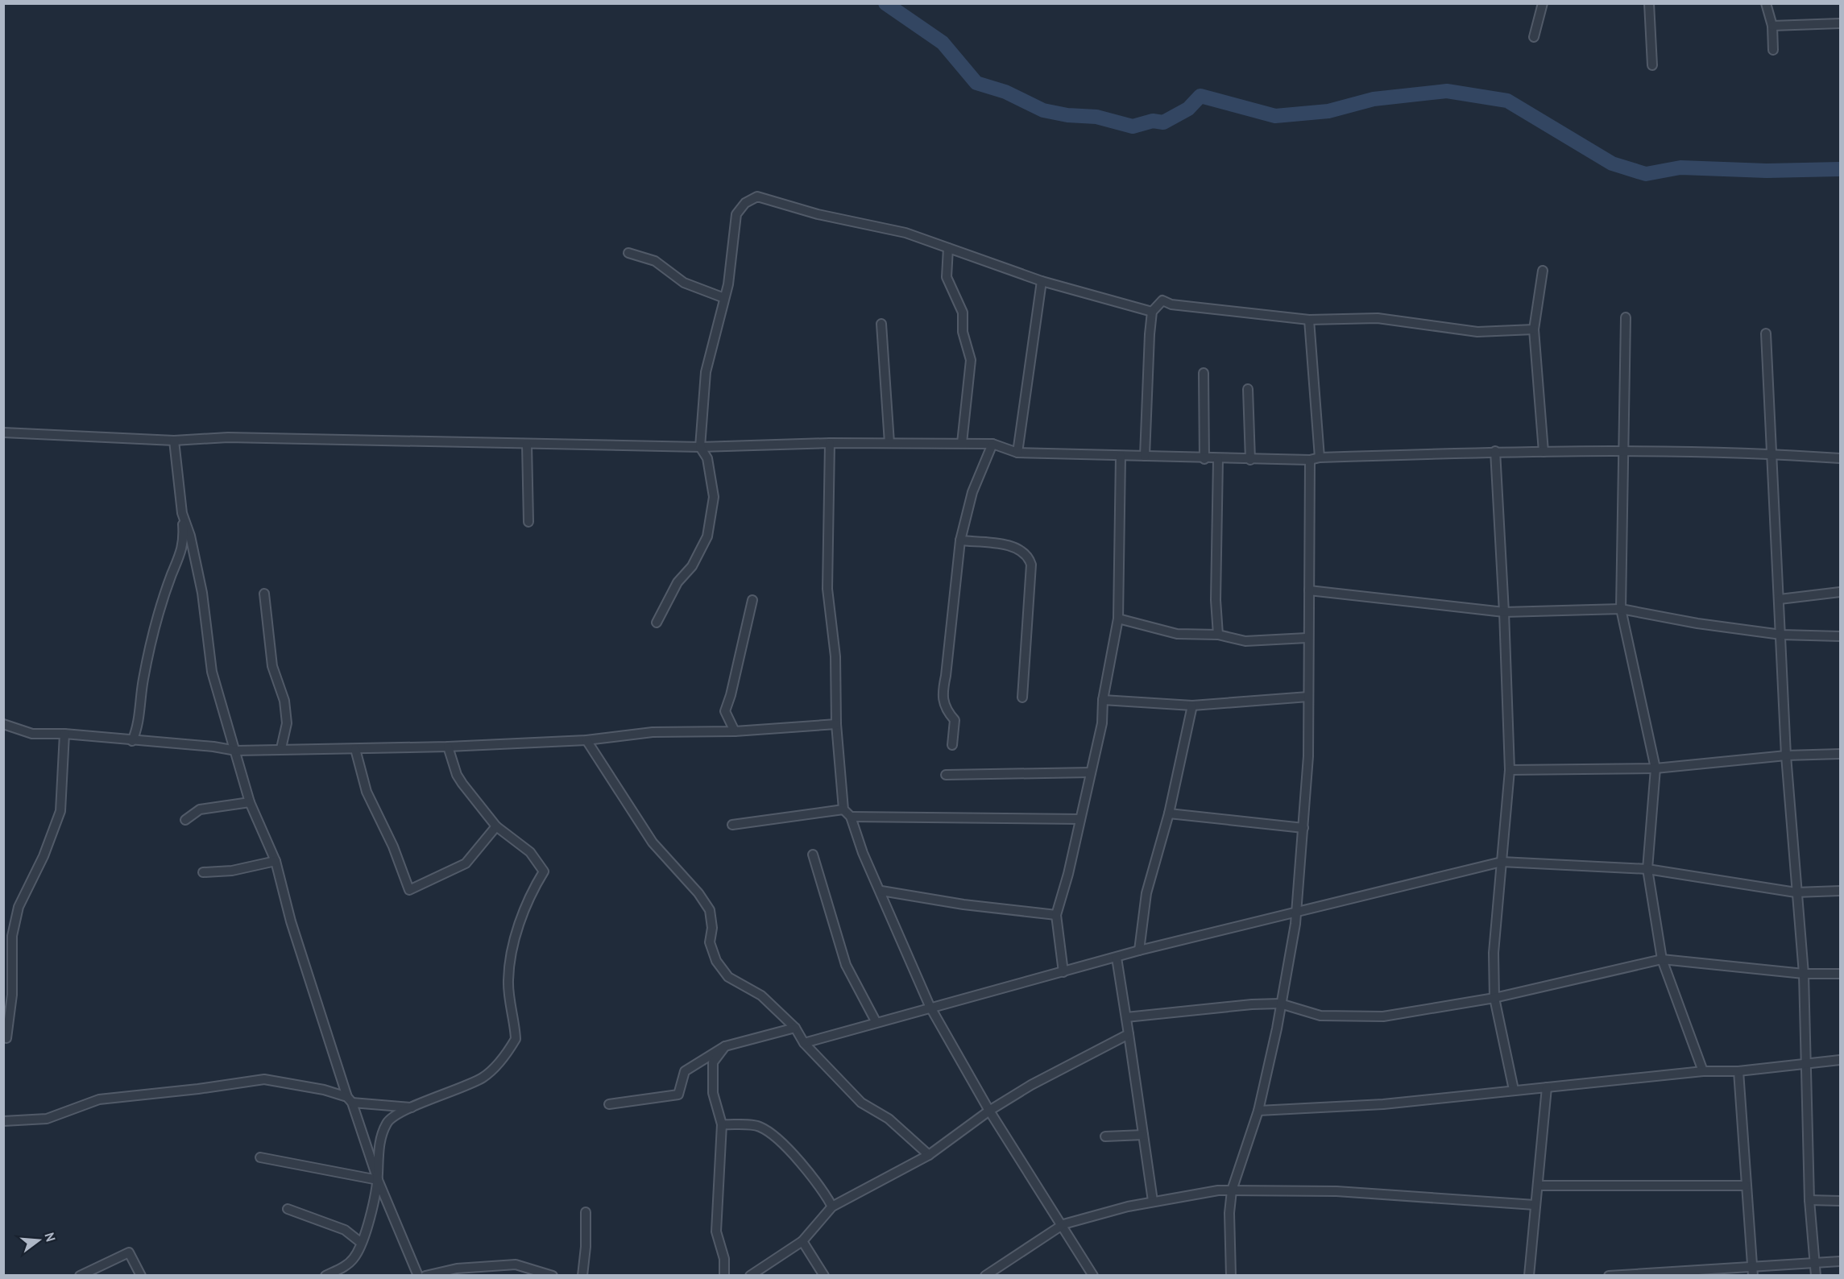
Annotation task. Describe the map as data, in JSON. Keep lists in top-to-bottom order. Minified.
{"north":"right"}
